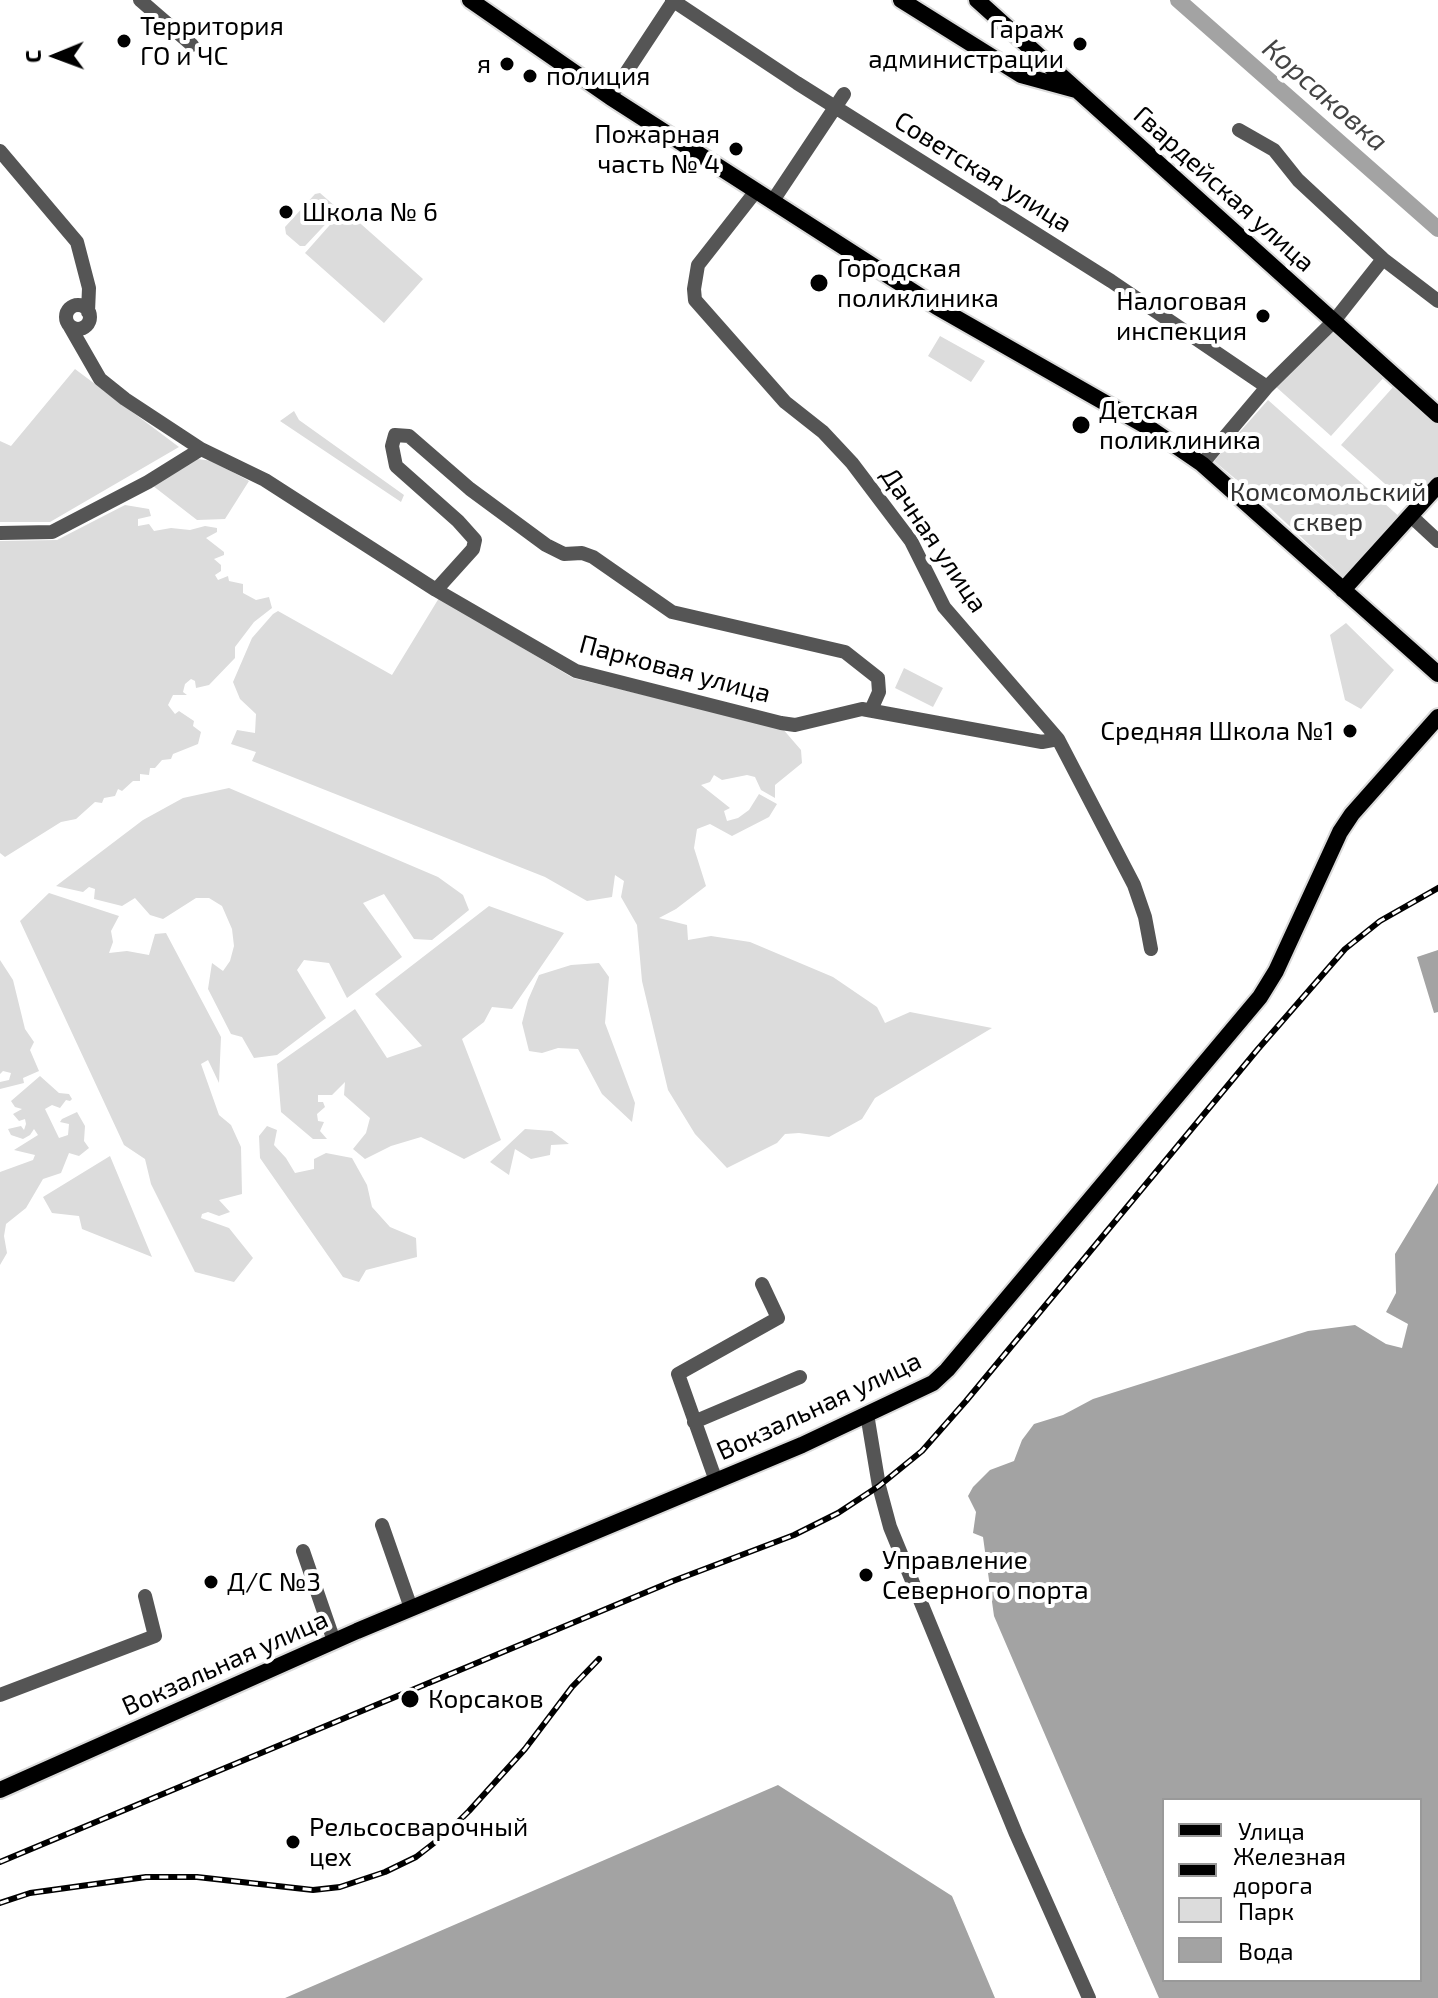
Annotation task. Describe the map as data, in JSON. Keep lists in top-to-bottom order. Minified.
{"streets":{"main road":["Гвардейская улица","Вокзальная улица"],"street":["Советская улица","Дачная улица","Парковая улица"]},"crossings":[["Дачная улица","Парковая улица"]],"water":["Корсаковка"],"parks":["Комсомольский сквер"],"places":["Территория ГО и ЧС","Гараж администрации","я","полиция","Пожарная часть № 4","Школа № 6","Городская поликлиника","Налоговая инспекция","Детская поликлиника","Средняя Школа №1","Управление Северного порта","Д/С №3","Корсаков","Рельсосварочный цех"],"legend":["Улица","Железная дорога","Парк","Вода"],"north":"left"}
